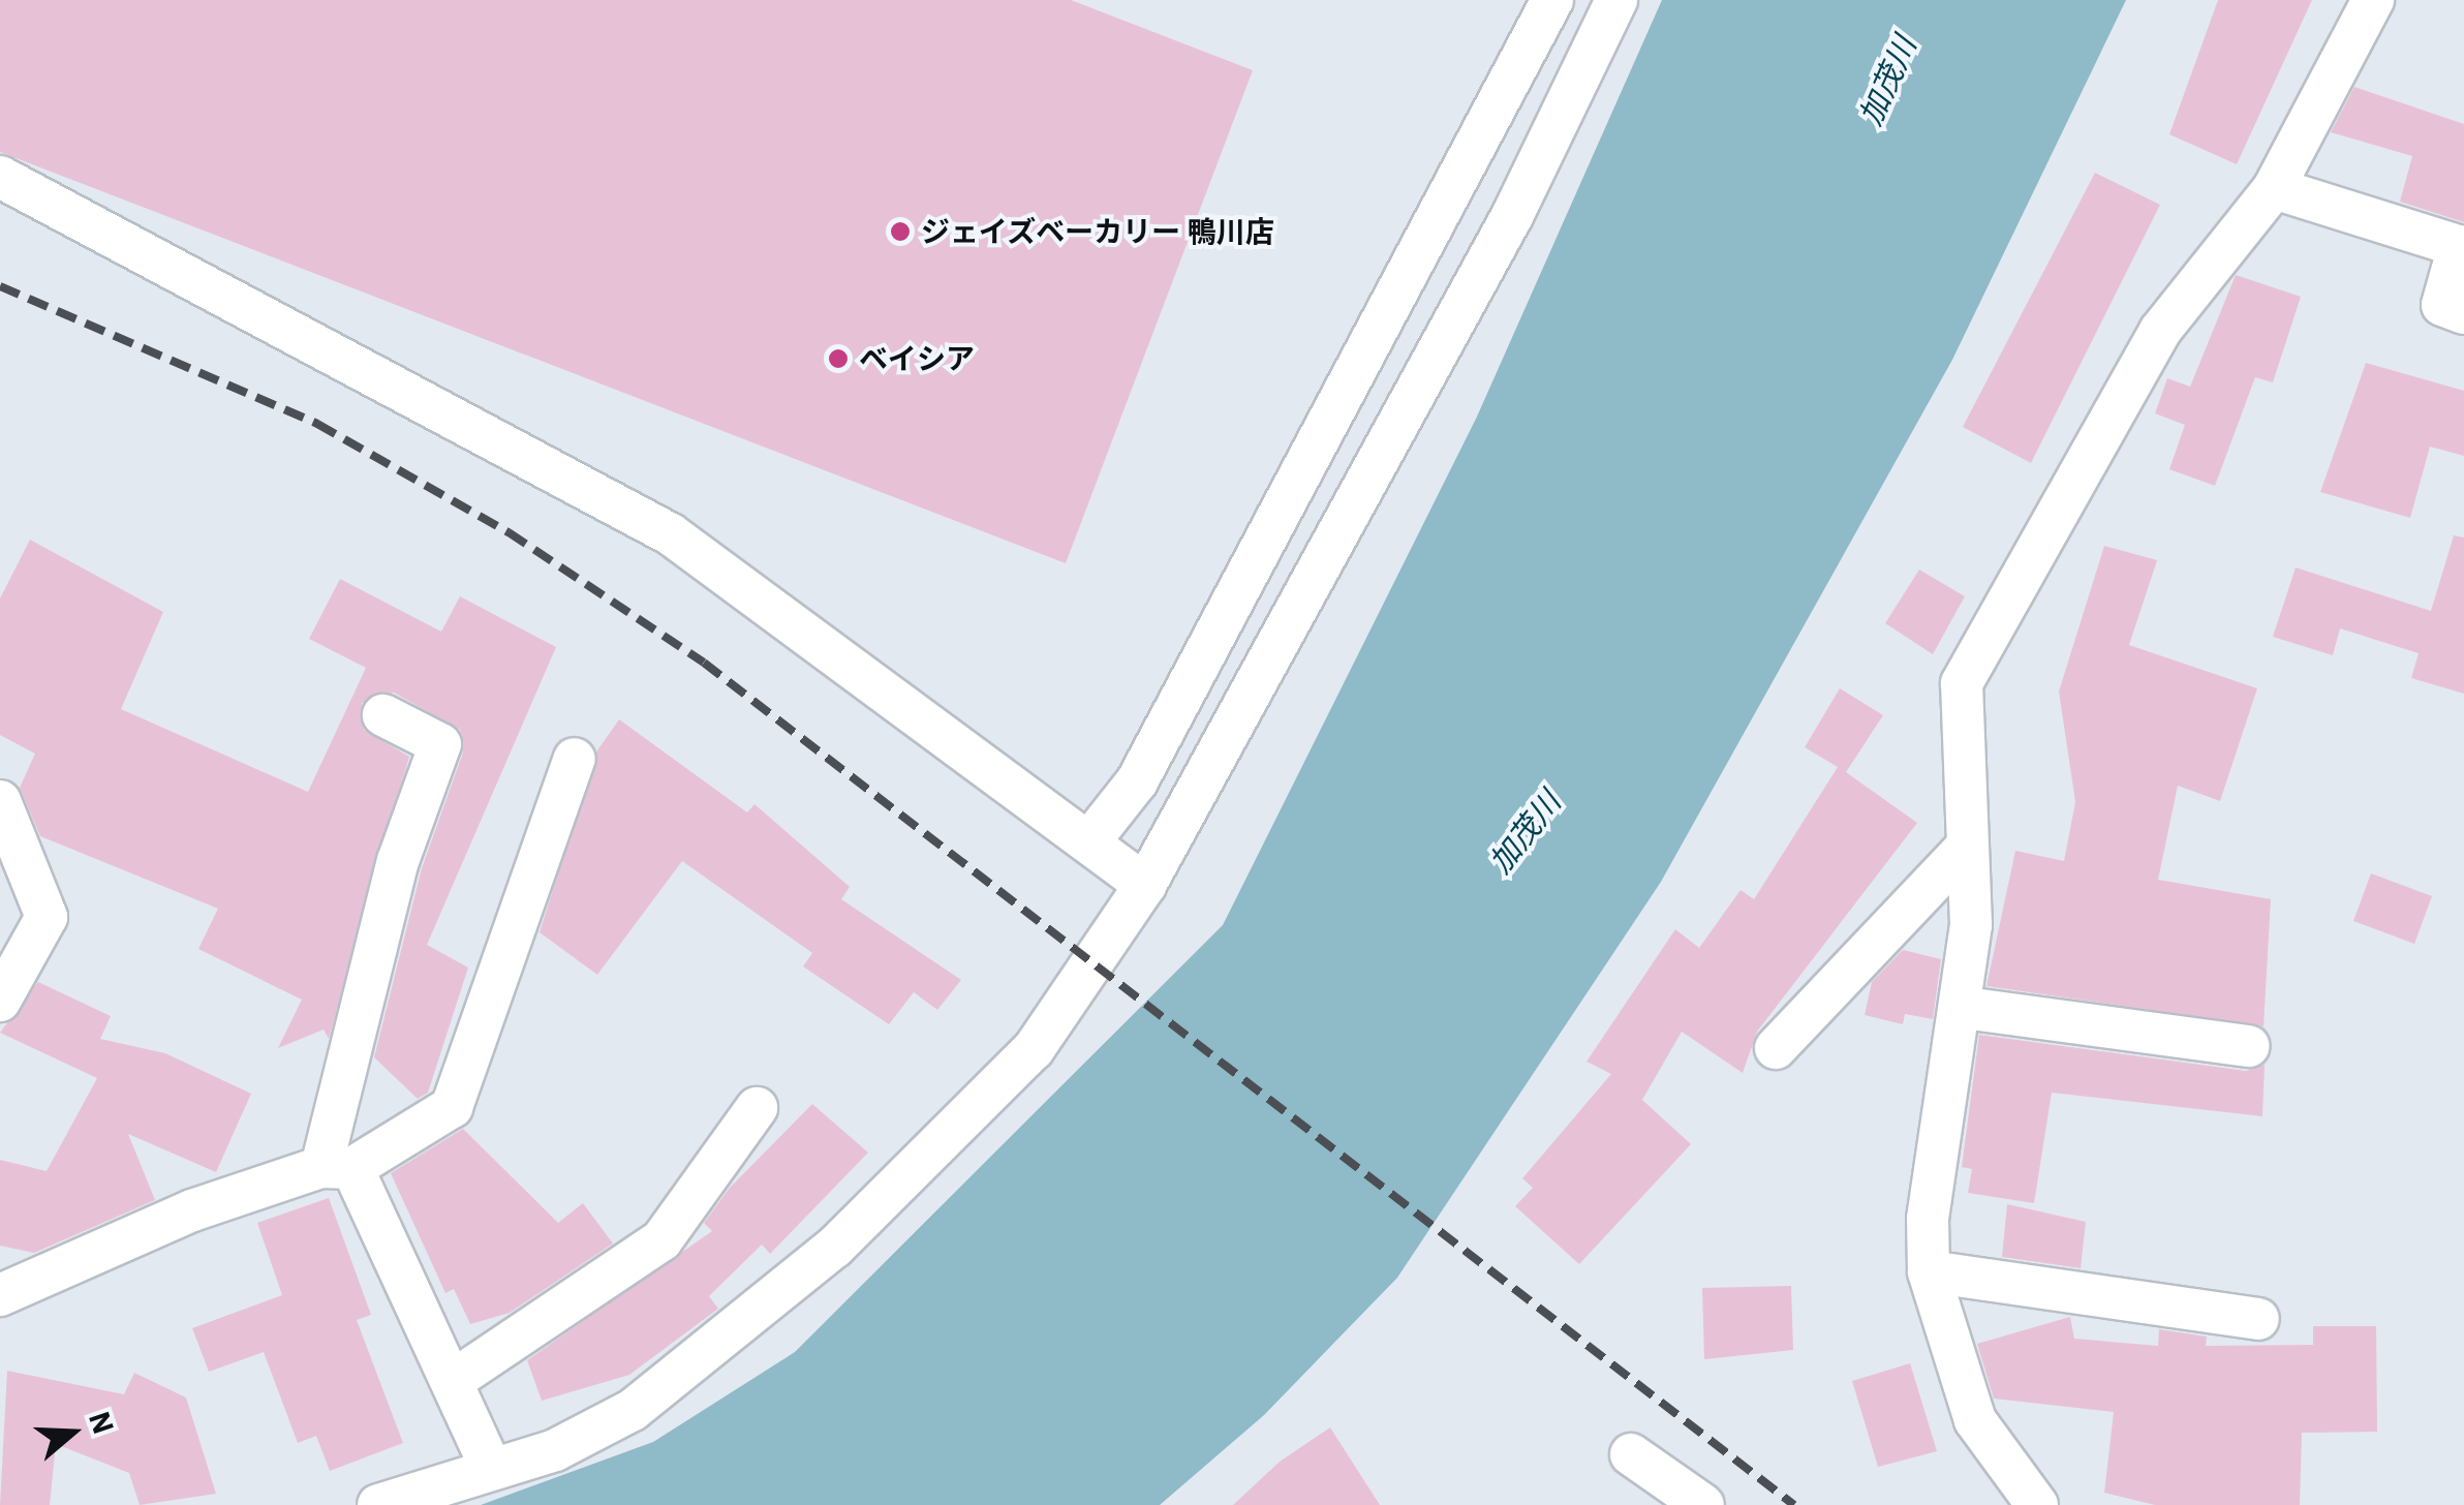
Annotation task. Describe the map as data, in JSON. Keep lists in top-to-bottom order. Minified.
{"water":["加茂川"],"places":["ジェイズベーカリー 鴨川店","ベイシア"],"north":"right"}
